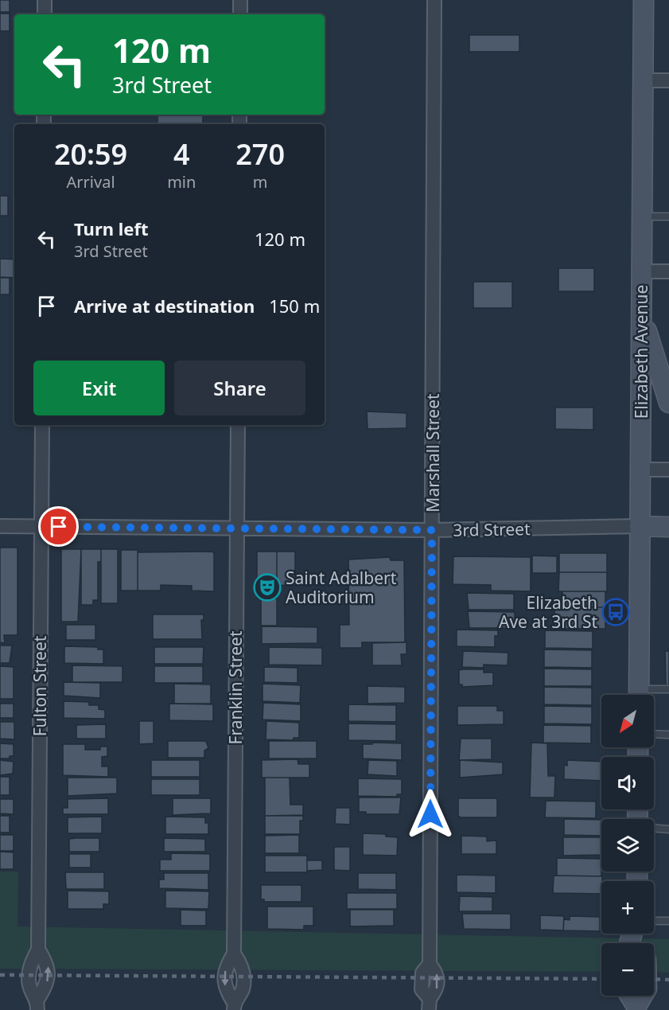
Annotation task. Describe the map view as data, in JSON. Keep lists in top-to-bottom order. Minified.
{"streets":{"street":["Elizabeth Avenue","Marshall Street","3rd Street","Fulton Street","Franklin Street"]},"crossings":[["Elizabeth Avenue","3rd Street"],["Marshall Street","3rd Street"],["3rd Street","Fulton Street"],["3rd Street","Franklin Street"]],"places":{"theatre":["Saint Adalbert Auditorium"],"bus stop":["Elizabeth Ave at 3rd St"]},"north":"bottom left","page":{"turn":["120 m","3rd Street"],"eta":["20:59","Arrival","4","min","270","m"],"list":[{"name":"Turn left","note":"3rd Street","value":"120 m"},{"name":"Arrive at destination","value":"150 m"}],"buttons":["Exit","Share"],"map_buttons":["+","−"]}}
